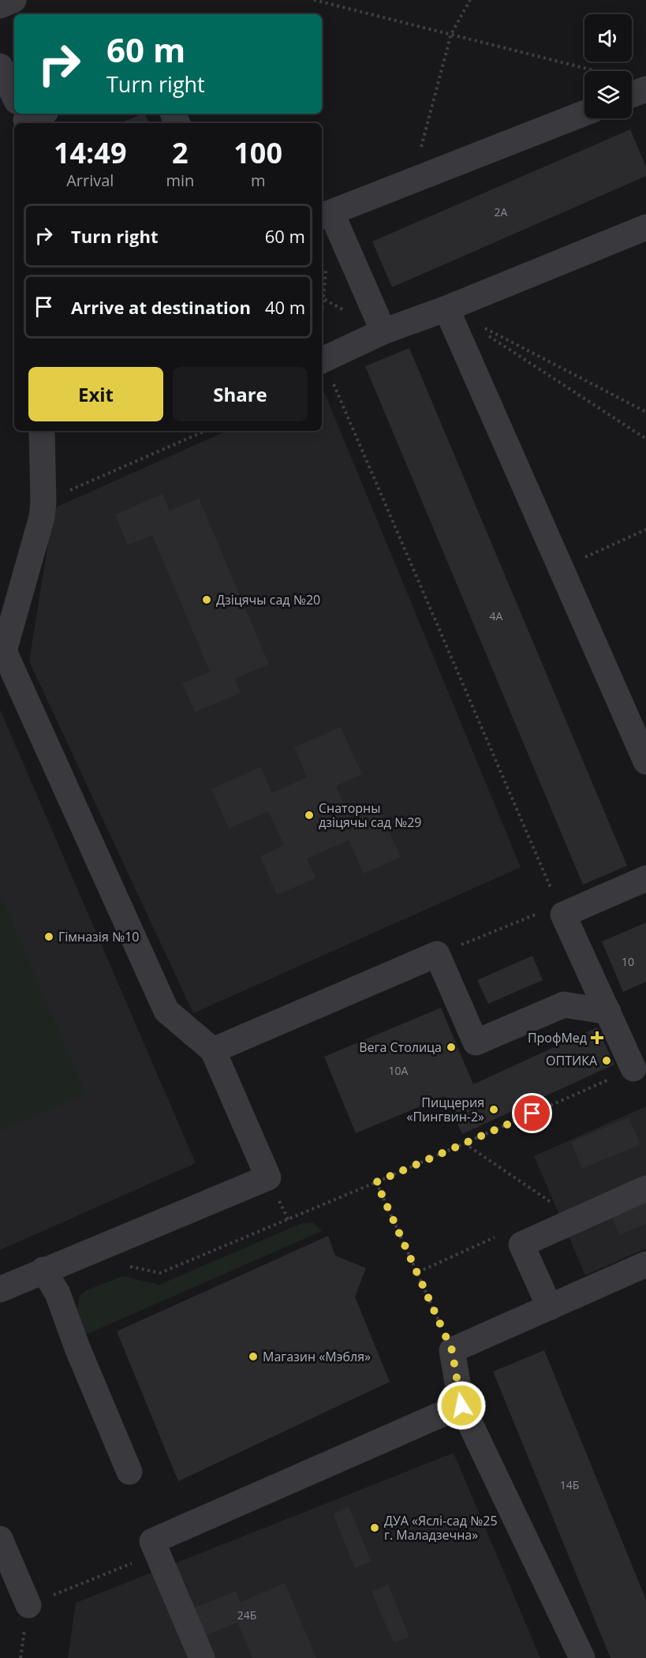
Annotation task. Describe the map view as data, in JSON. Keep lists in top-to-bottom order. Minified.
{"places":{"other":["Дзіцячы сад №20","Снаторны дзіцячы сад №29","Гімназія №10","Вега Столица","ОПТИКА","Пиццерия «Пингвин-2»","Магазин «Мэбля»","ДУА «Яслі-сад №25 г. Маладзечна»"],"health":["ПрофМед"]},"house_numbers":["2А","4А","10","10А","14Б","24Б"],"page":{"turn":["60 m","Turn right"],"eta":["14:49","Arrival","2","min","100","m"],"list":[{"name":"Turn right","value":"60 m"},{"name":"Arrive at destination","value":"40 m"}],"buttons":["Exit","Share"]}}
